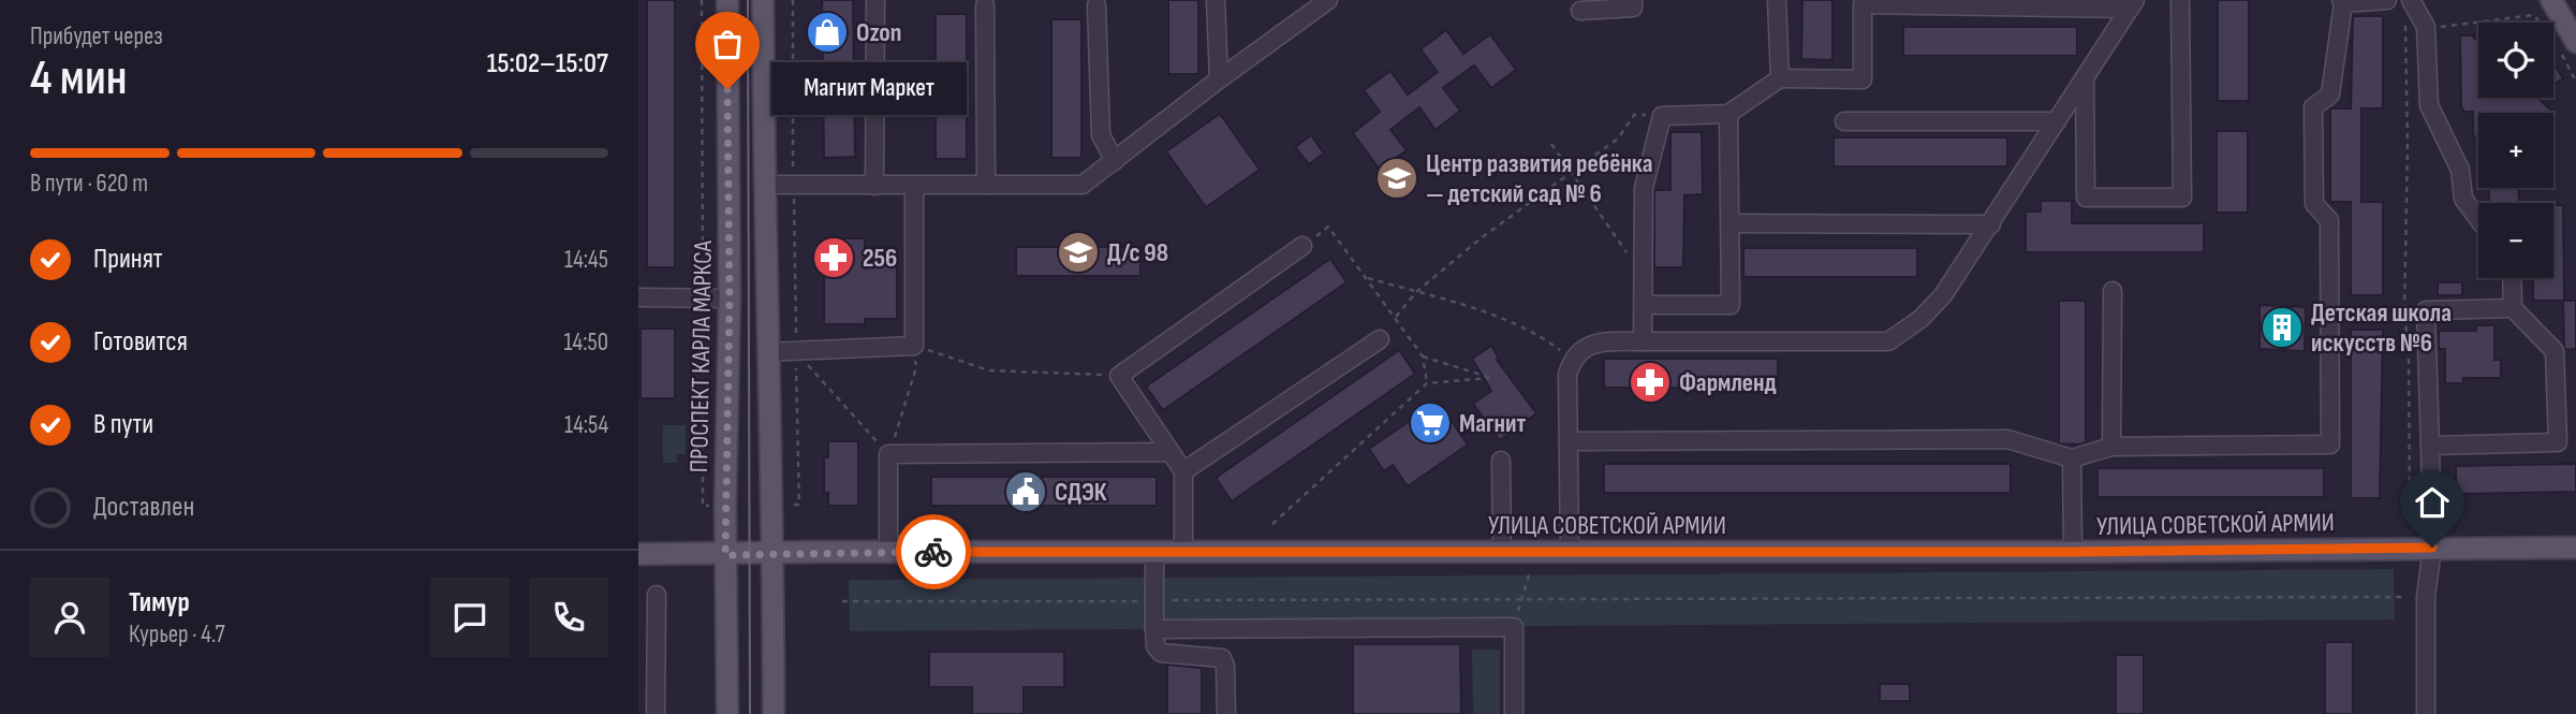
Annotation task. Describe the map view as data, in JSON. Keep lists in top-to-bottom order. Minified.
{"streets":{"main road":["ПРОСПЕКТ КАРЛА МАРКСА","УЛИЦА СОВЕТСКОЙ АРМИИ"]},"crossings":[["ПРОСПЕКТ КАРЛА МАРКСА","УЛИЦА СОВЕТСКОЙ АРМИИ"]],"places":{"shop":["Ozon"],"other":["Магнит Маркет"],"school or university":["Центр развития ребёнка — детский сад № 6","Д/с 98"],"pharmacy":["256","Фармленд"],"building":["Детская школа искусств №6"],"supermarket":["Магнит"],"public building":["СДЭК"]},"page":{"heading":["4 мин","Прибудет через","15:02–15:07"],"panel":["Тимур","Курьер · 4.7"],"map_buttons":["+","−"],"bubble":"Магнит Маркет","bar":"В пути · 620 m","list":[["Принят","14:45"],["Готовится","14:50"],["В пути","14:54"],"Доставлен"]}}
